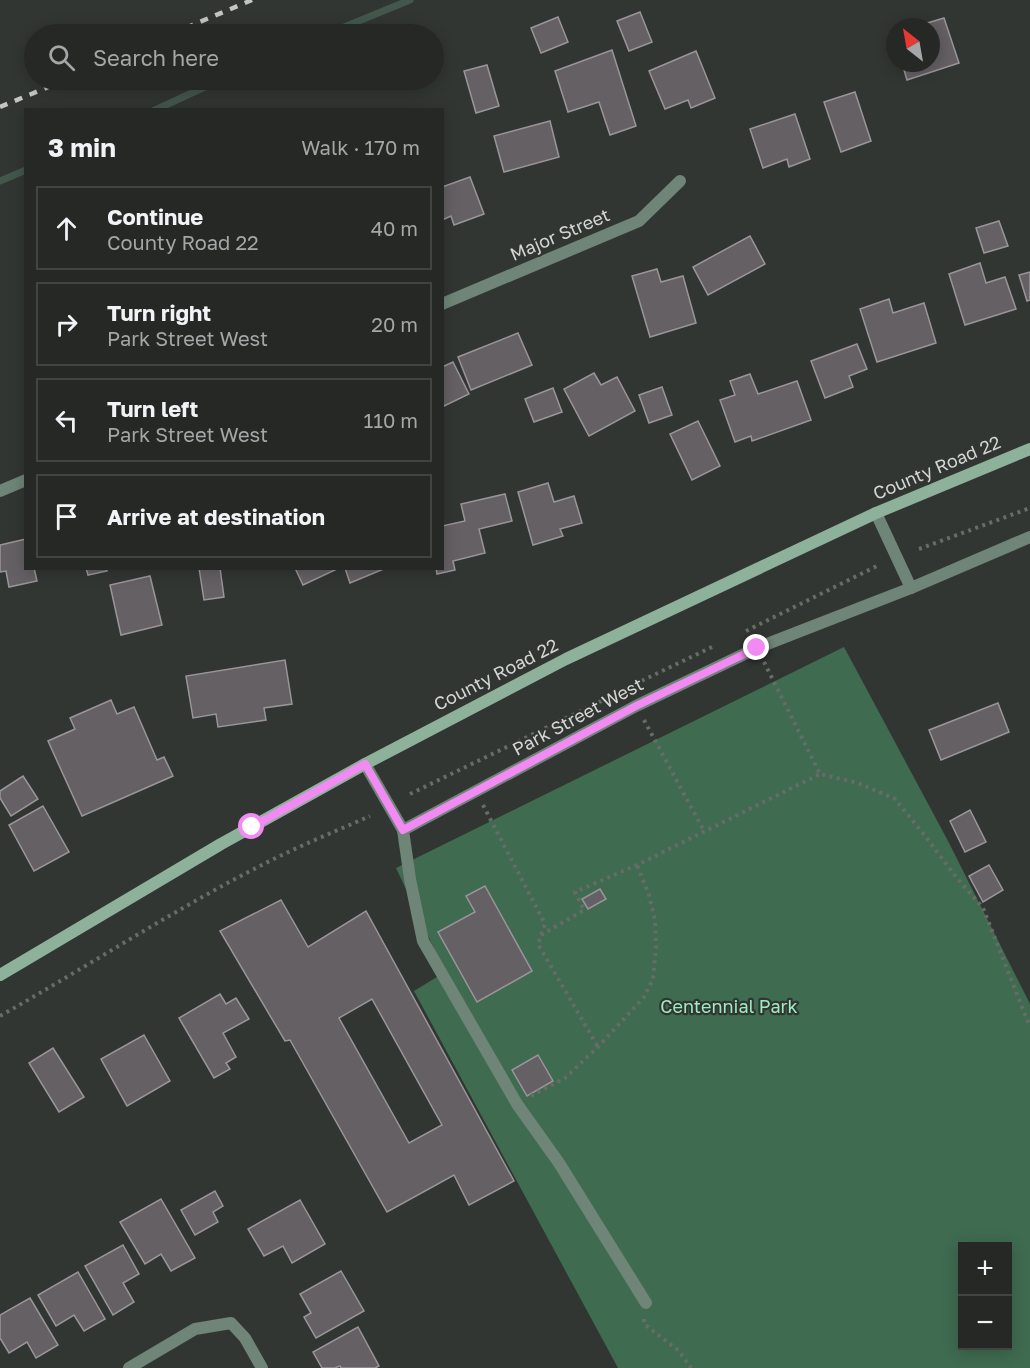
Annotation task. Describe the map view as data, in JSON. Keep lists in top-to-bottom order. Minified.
{"streets":{"main road":["County Road 22"],"street":["Major Street","Park Street West"]},"parks":["Centennial Park"],"north":"top left","page":{"search":"Search here","heading":["3 min","Walk · 170 m"],"list":[["Continue","County Road 22","40 m"],["Turn right","Park Street West","20 m"],["Turn left","Park Street West","110 m"],"Arrive at destination"],"map_buttons":["+","−"]}}
